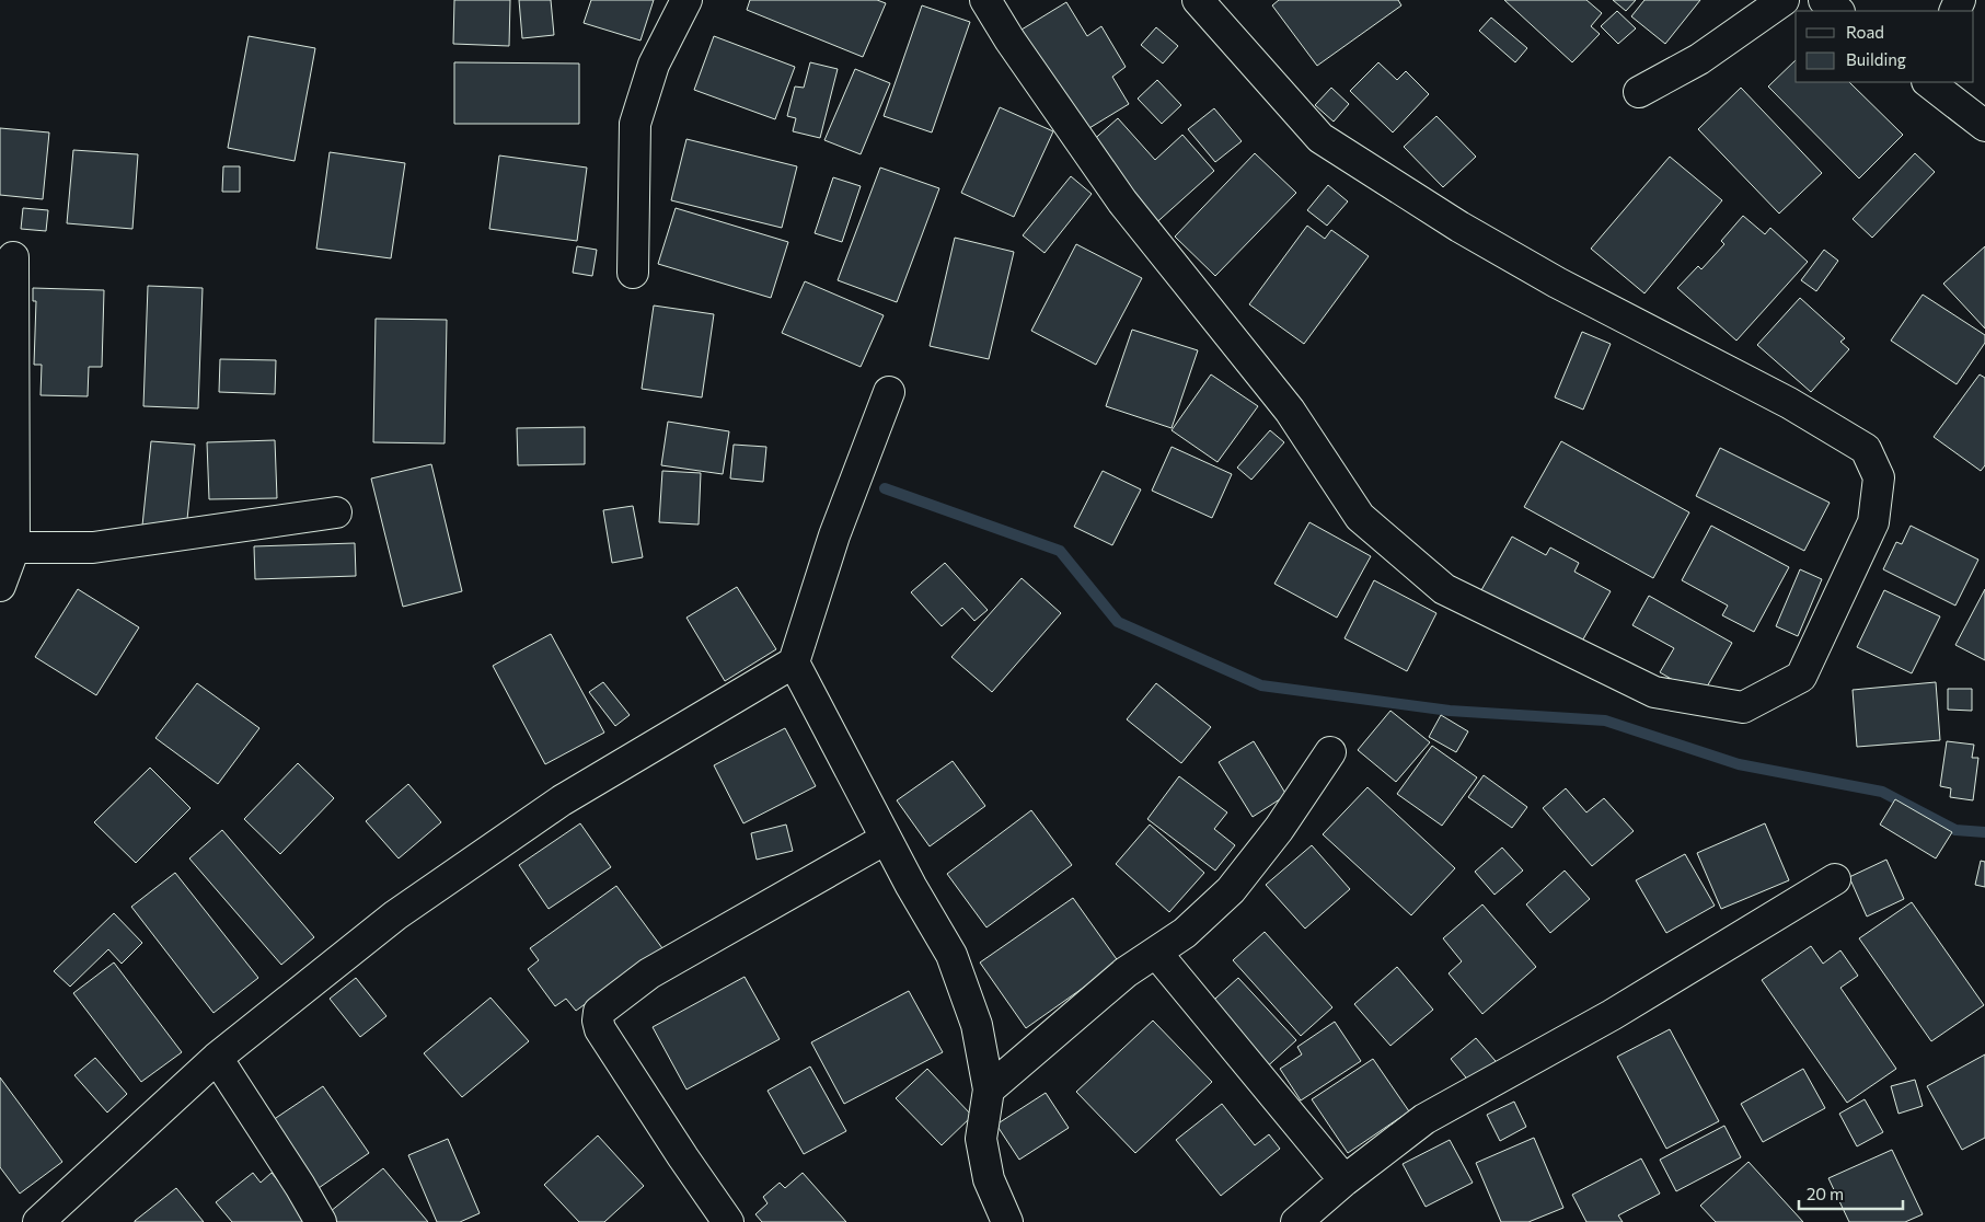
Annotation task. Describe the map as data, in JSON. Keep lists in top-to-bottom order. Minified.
{"legend":["Road","Building"],"scale_bar":"20 m"}
